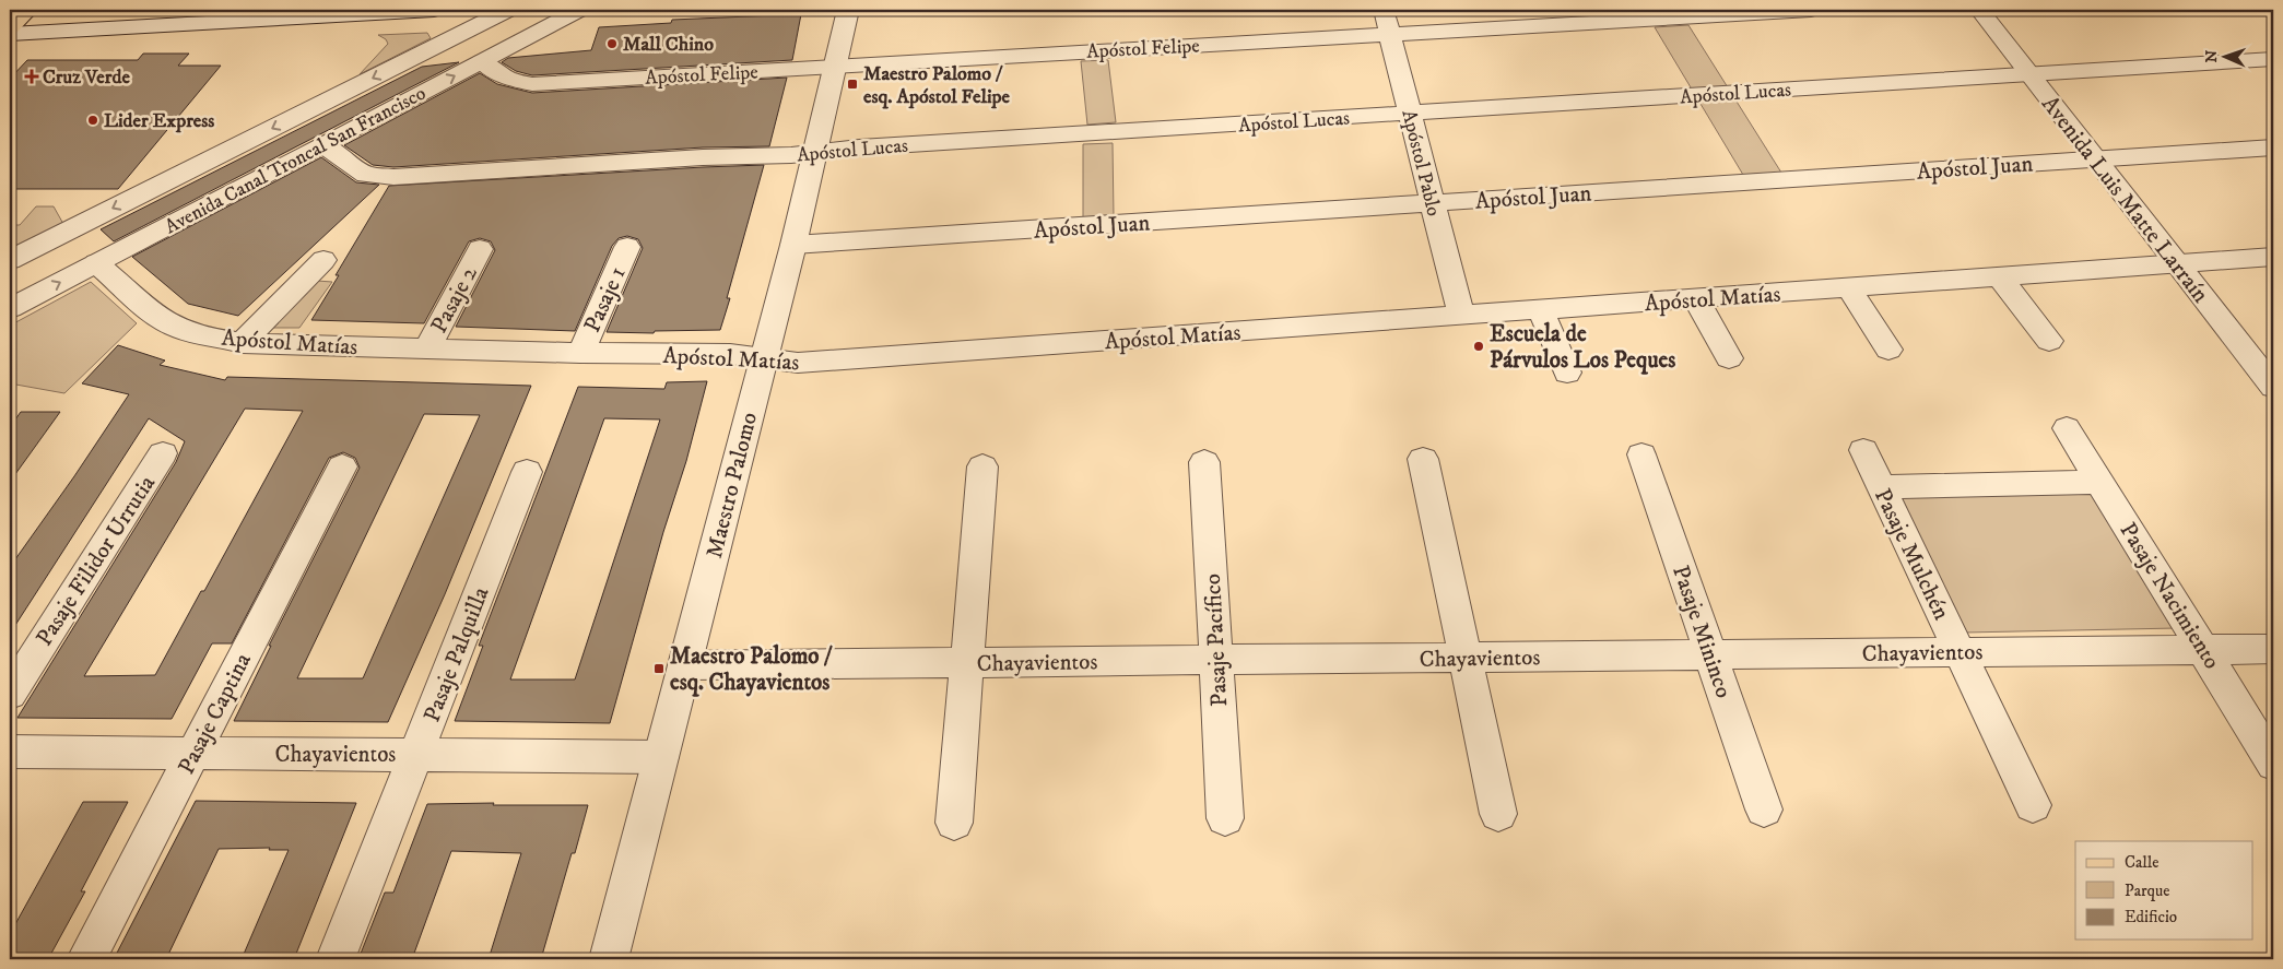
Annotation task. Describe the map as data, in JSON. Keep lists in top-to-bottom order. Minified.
{"streets":{"street":["Apóstol Felipe","Apóstol Lucas","Avenida Canal Troncal San Francisco","Apóstol Pablo","Apóstol Juan","Avenida Luis Matte Larraín","Apóstol Matías","Pasaje 2","Pasaje 1","Maestro Palomo","Pasaje Mulchén","Pasaje Filidor Urrutia","Pasaje Nacimiento","Pasaje Mininco","Pasaje Pacífico","Chayavientos","Pasaje Palquilla","Pasaje Captina"]},"crossings":[["Apóstol Felipe","Avenida Canal Troncal San Francisco"],["Apóstol Felipe","Apóstol Pablo"],["Apóstol Felipe","Maestro Palomo"],["Apóstol Lucas","Avenida Canal Troncal San Francisco"],["Apóstol Lucas","Apóstol Pablo"],["Apóstol Lucas","Avenida Luis Matte Larraín"],["Apóstol Lucas","Maestro Palomo"],["Avenida Canal Troncal San Francisco","Apóstol Matías"],["Apóstol Pablo","Apóstol Juan"],["Apóstol Pablo","Apóstol Matías"],["Apóstol Juan","Avenida Luis Matte Larraín"],["Apóstol Juan","Maestro Palomo"],["Avenida Luis Matte Larraín","Apóstol Matías"],["Apóstol Matías","Pasaje 2"],["Apóstol Matías","Pasaje 1"],["Apóstol Matías","Maestro Palomo"],["Maestro Palomo","Chayavientos"],["Pasaje Mulchén","Chayavientos"],["Pasaje Nacimiento","Chayavientos"],["Pasaje Mininco","Chayavientos"],["Pasaje Pacífico","Chayavientos"],["Chayavientos","Pasaje Palquilla"],["Chayavientos","Pasaje Captina"]],"places":{"other":["Mall Chino","Lider Express","Escuela de Párvulos Los Peques"],"health":["Cruz Verde"],"transit":["Maestro Palomo / esq. Apóstol Felipe","Maestro Palomo / esq. Chayavientos"]},"legend":["Calle","Parque","Edificio"],"north":"left"}
